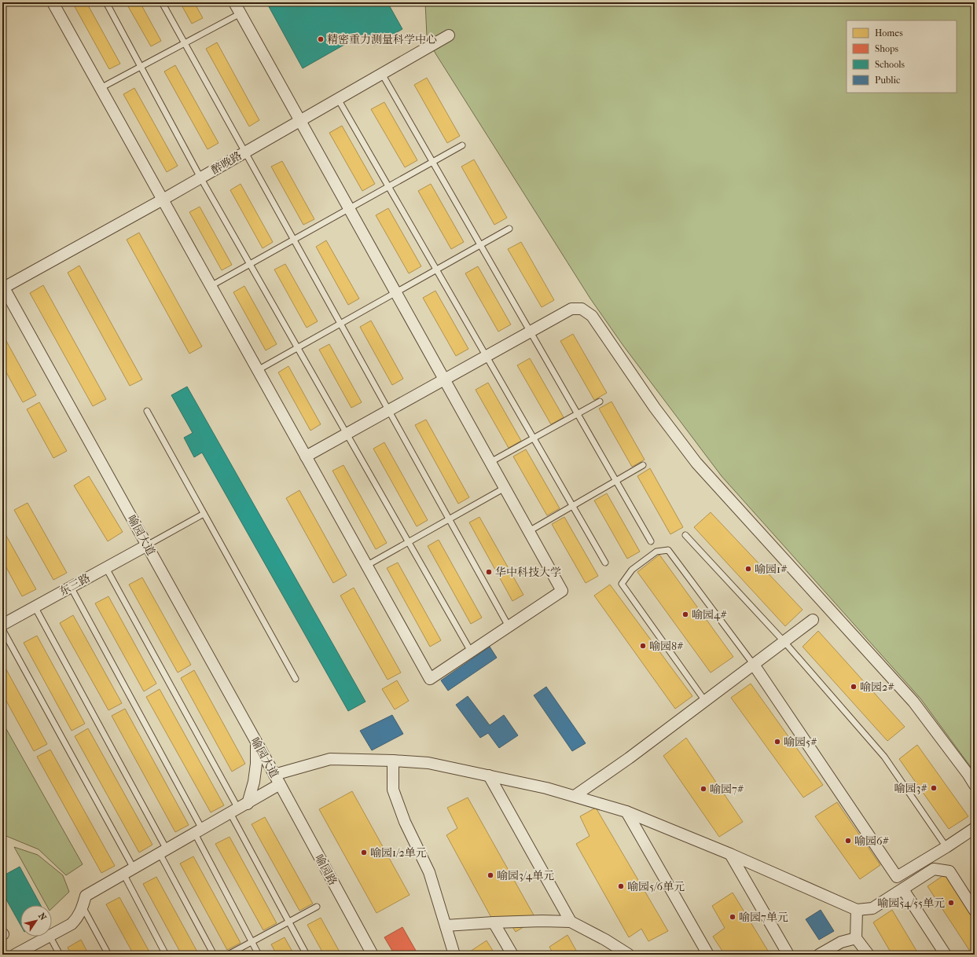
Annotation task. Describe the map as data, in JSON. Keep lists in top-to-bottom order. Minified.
{"streets":{"street":["醉晚路","喻园大道","东三路","喻园路"]},"crossings":[["醉晚路","喻园大道"],["喻园大道","东三路"],["喻园大道","喻园路"]],"places":["精密重力测量科学中心","喻园1#","华中科技大学","喻园4#","喻园8#","喻园2#","喻园5#","喻园3#","喻园7#","喻园6#","喻园1/2单元","喻园3/4单元","喻园5/6单元","喻园54/55单元","喻园7单元"],"legend":["Homes","Shops","Schools","Public"],"north":"top right"}
